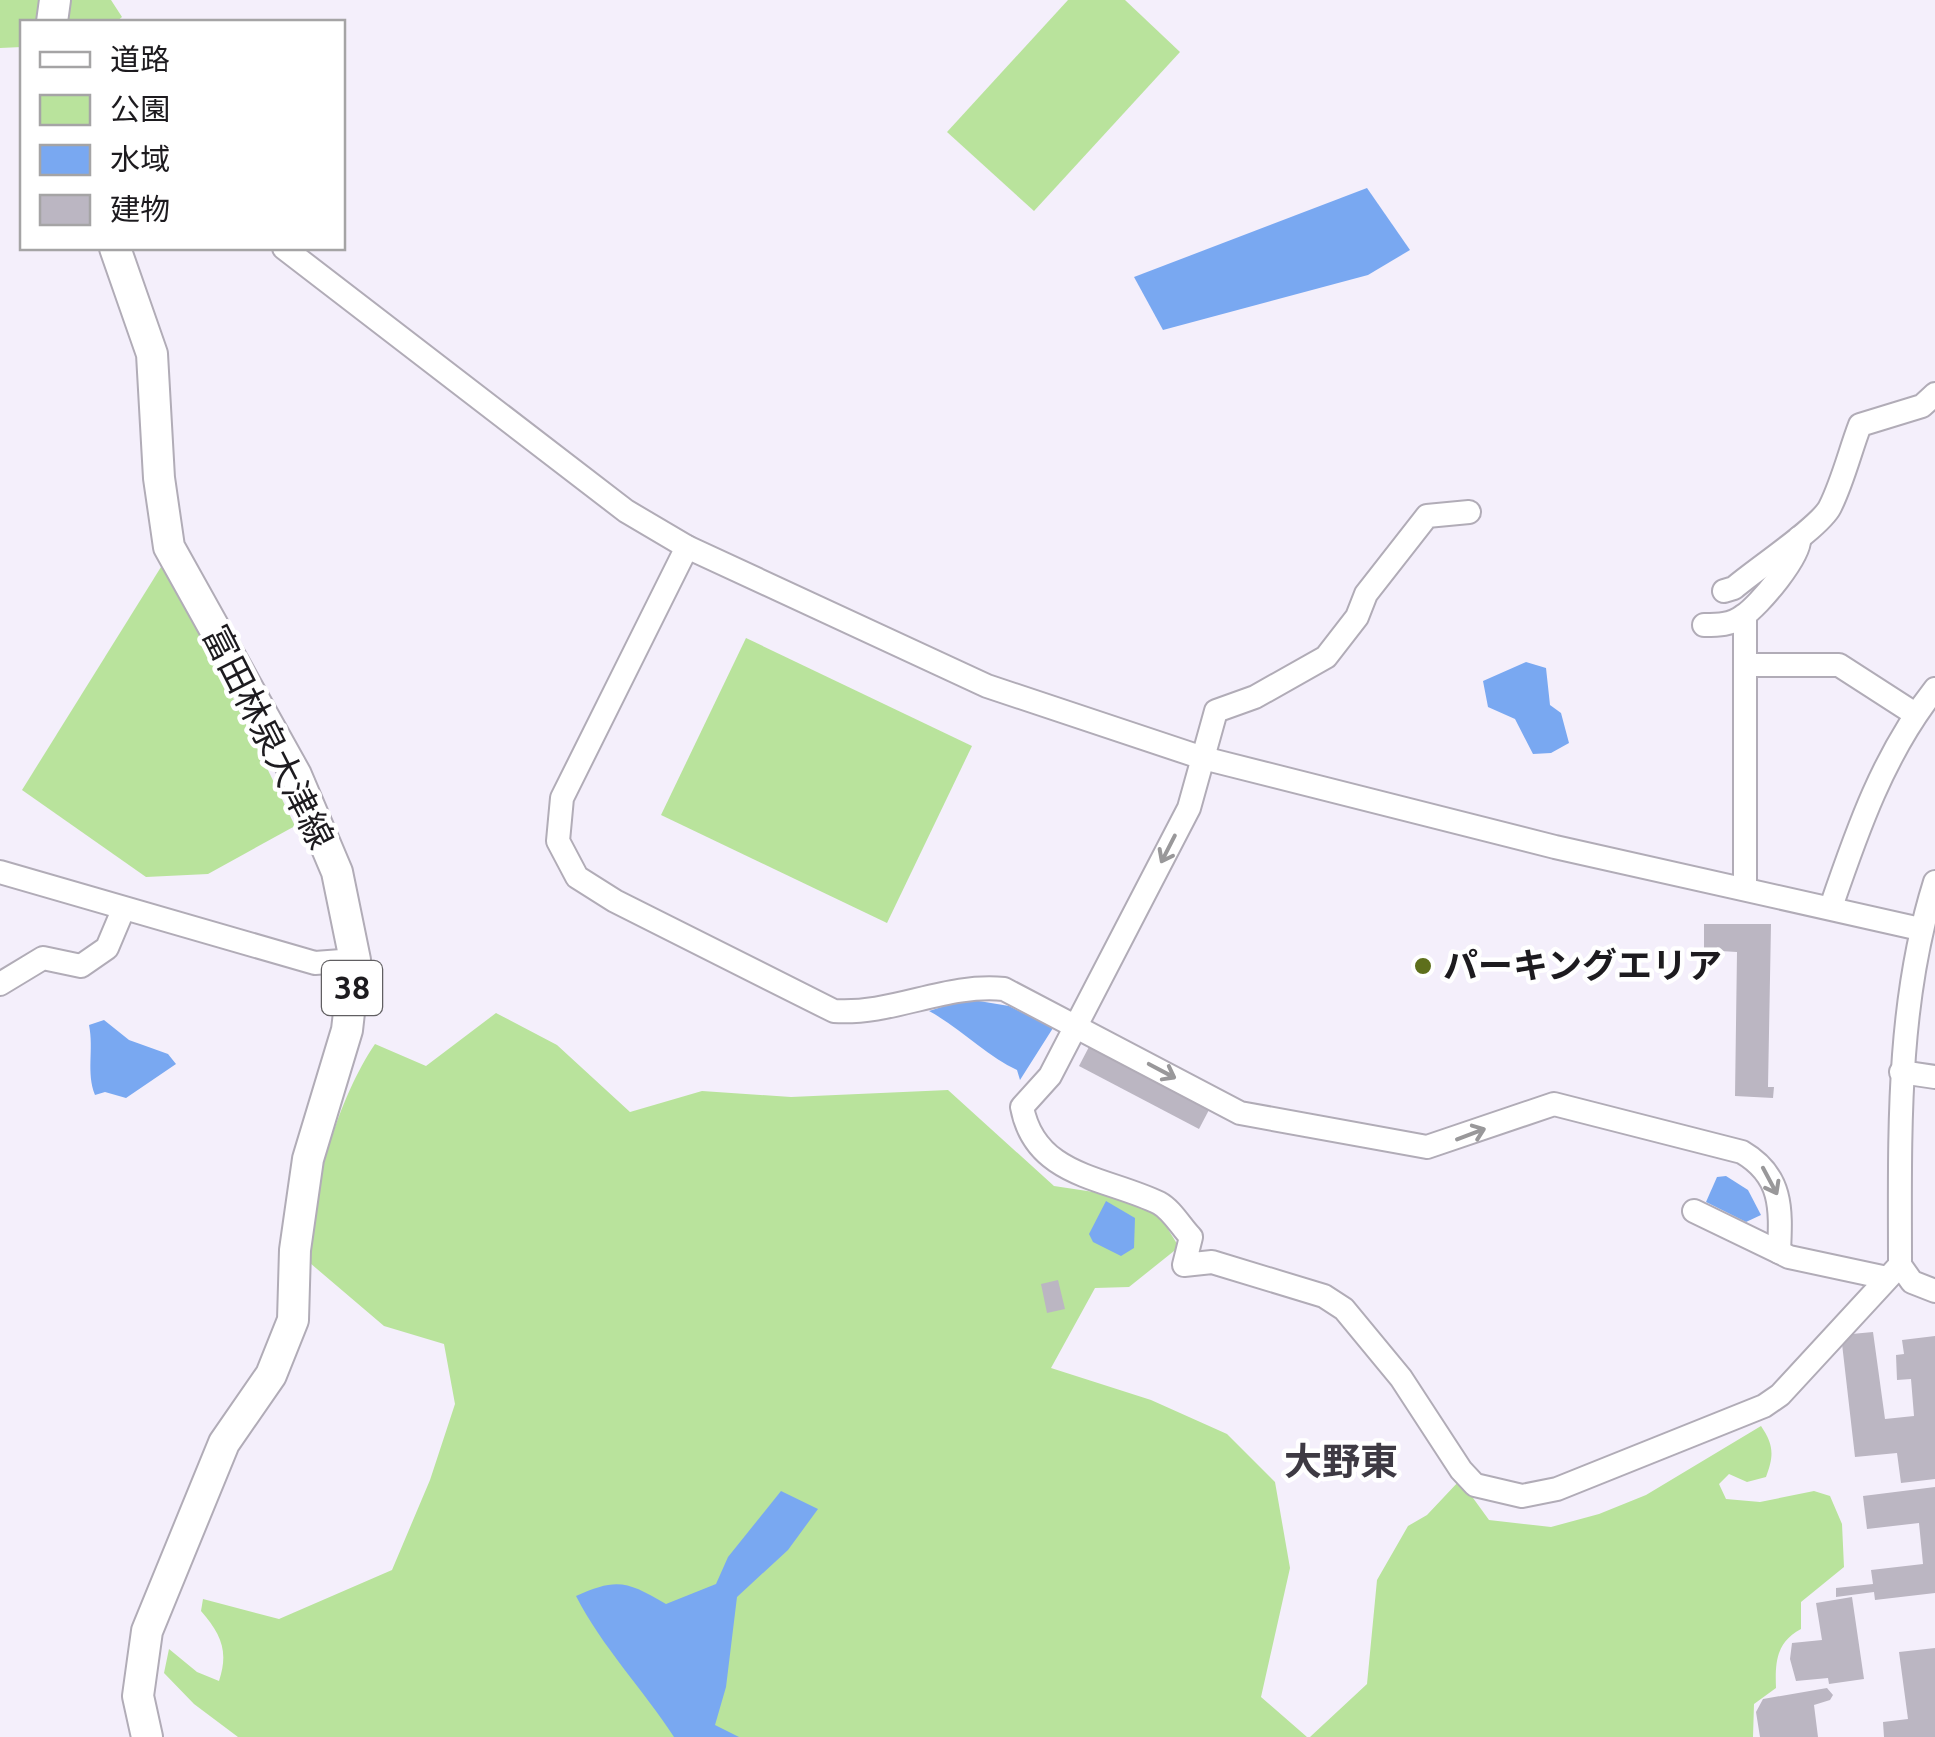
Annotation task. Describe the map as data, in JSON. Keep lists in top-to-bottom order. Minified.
{"streets":{"main road":["富田林泉大津線","38"]},"districts":["大野東"],"places":["パーキングエリア"],"legend":["道路","公園","水域","建物"]}
